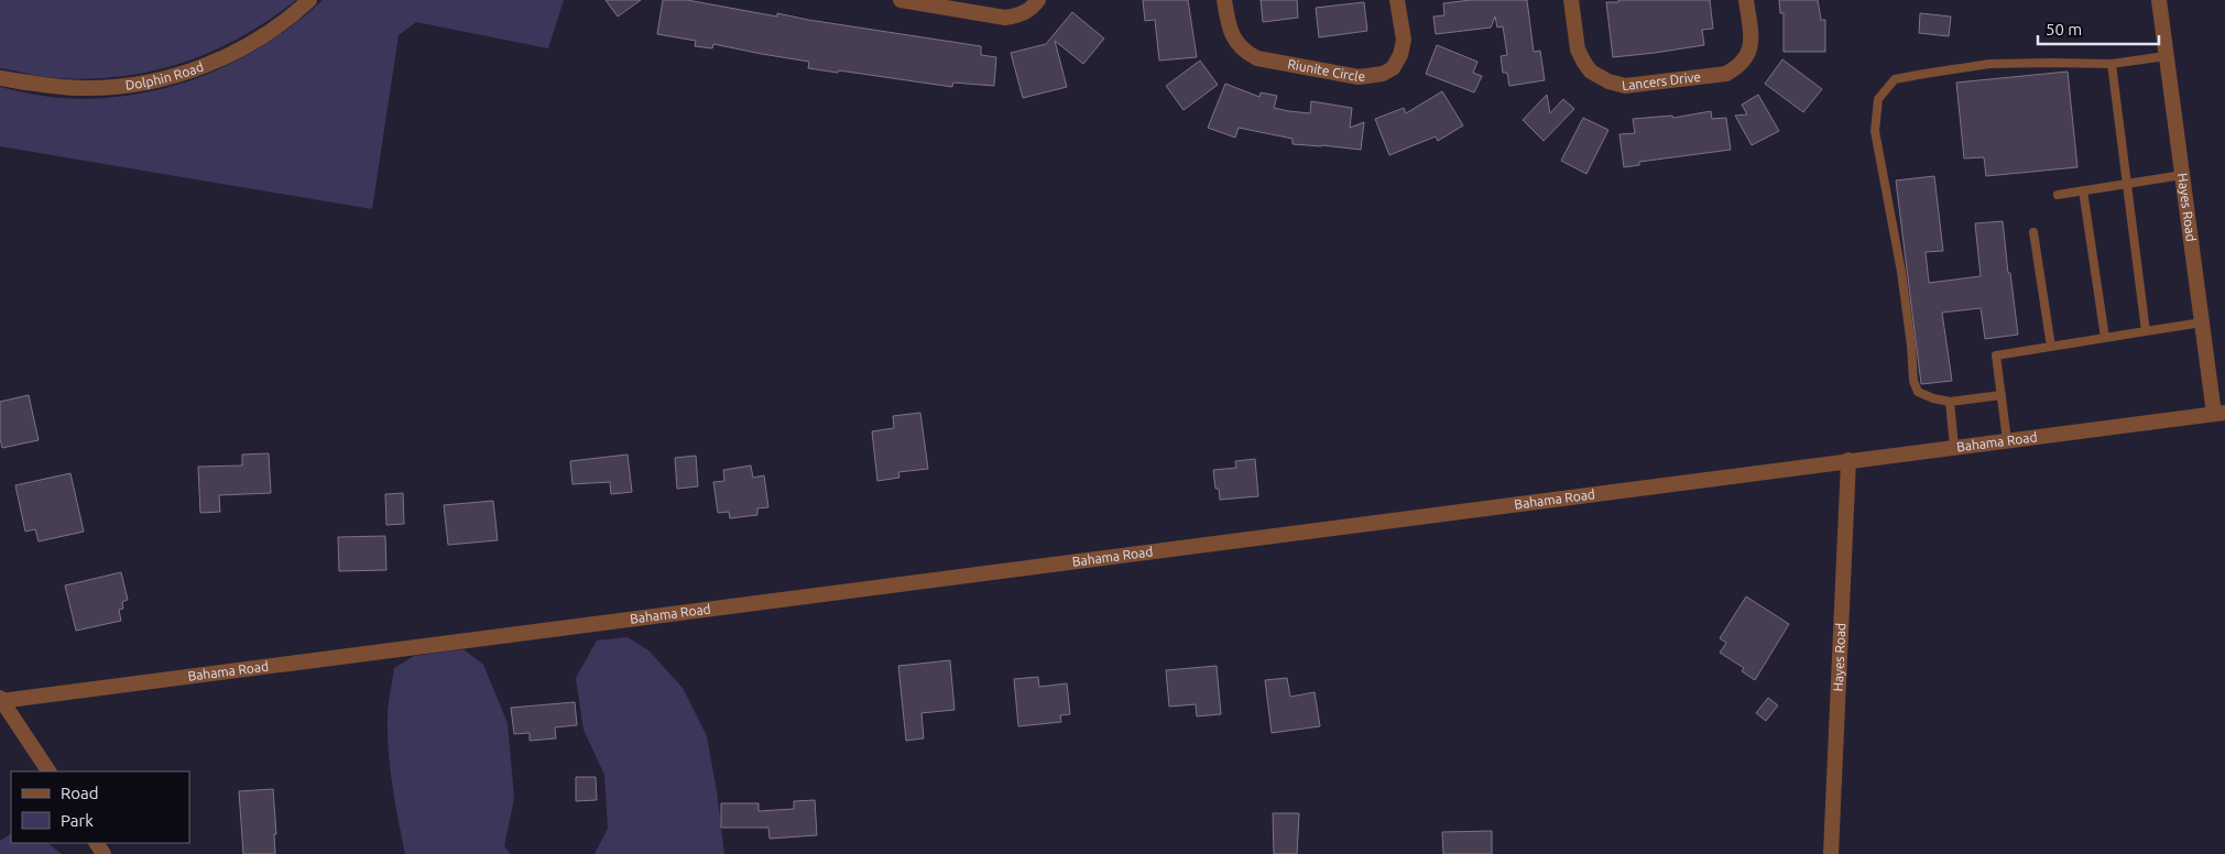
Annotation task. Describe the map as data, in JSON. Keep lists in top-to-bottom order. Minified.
{"streets":{"street":["Riunite Circle","Dolphin Road","Lancers Drive","Hayes Road","Bahama Road"]},"crossings":[["Hayes Road","Bahama Road"]],"legend":["Road","Park"],"scale_bar":"50 m"}
